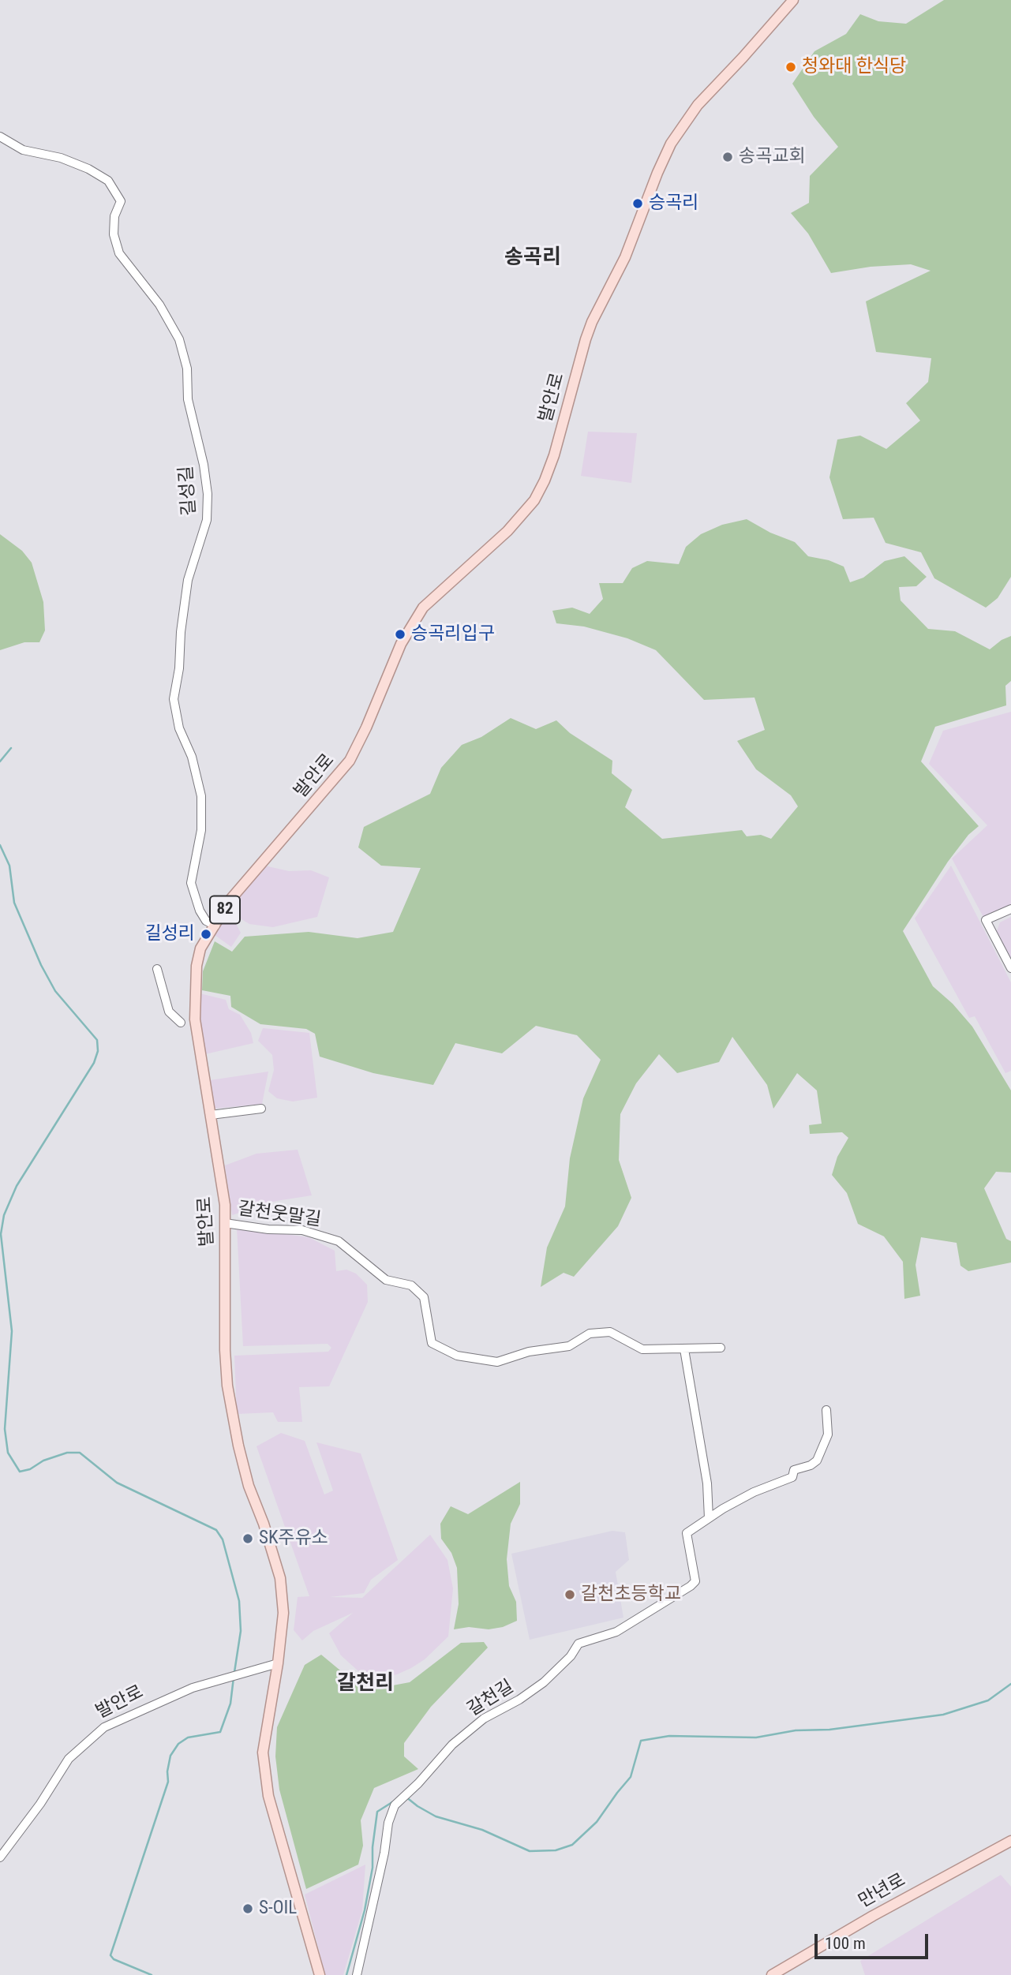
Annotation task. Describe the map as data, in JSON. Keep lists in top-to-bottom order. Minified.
{"streets":{"main road":["발안로","82","만년로"],"street":["길성길","갈천웃말길","갈천길"]},"crossings":[["발안로","길성길"],["발안로","갈천웃말길"]],"districts":["송곡리","갈천리"],"places":["청와대 한식당","송곡교회","승곡리","승곡리입구","길성리","SK주유소","갈천초등학교","S-OIL"],"scale_bar":"100 m"}
